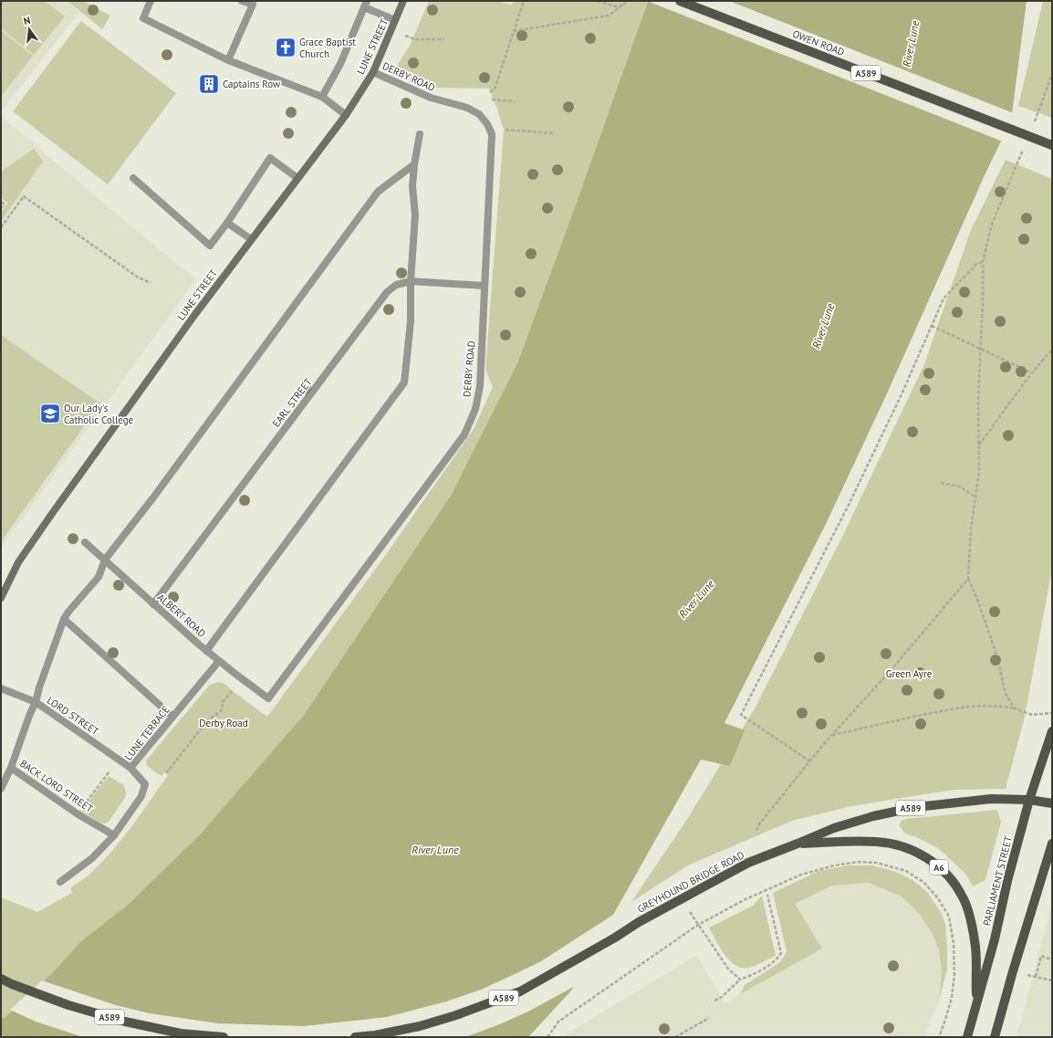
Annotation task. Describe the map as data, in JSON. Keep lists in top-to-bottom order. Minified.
{"streets":{"main road":["OWEN ROAD","A589","A6","PARLIAMENT STREET","GREYHOUND BRIDGE ROAD"],"street":["LUNE STREET","DERBY ROAD","EARL STREET","ALBERT ROAD","LORD STREET","LUNE TERRACE","BACK LORD STREET"]},"crossings":[["LUNE STREET","DERBY ROAD"],["DERBY ROAD","EARL STREET"],["DERBY ROAD","ALBERT ROAD"],["EARL STREET","ALBERT ROAD"],["ALBERT ROAD","LUNE TERRACE"],["ALBERT ROAD","BACK LORD STREET"],["LORD STREET","LUNE TERRACE"],["LORD STREET","BACK LORD STREET"],["LUNE TERRACE","BACK LORD STREET"],["A6","PARLIAMENT STREET"],["A6","GREYHOUND BRIDGE ROAD"],["PARLIAMENT STREET","GREYHOUND BRIDGE ROAD"]],"water":["River Lune"],"parks":["Green Ayre","Derby Road"],"places":{"church":["Grace Baptist Church"],"building":["Captains Row"],"school or university":["Our Lady's Catholic College"]},"north":"top"}
